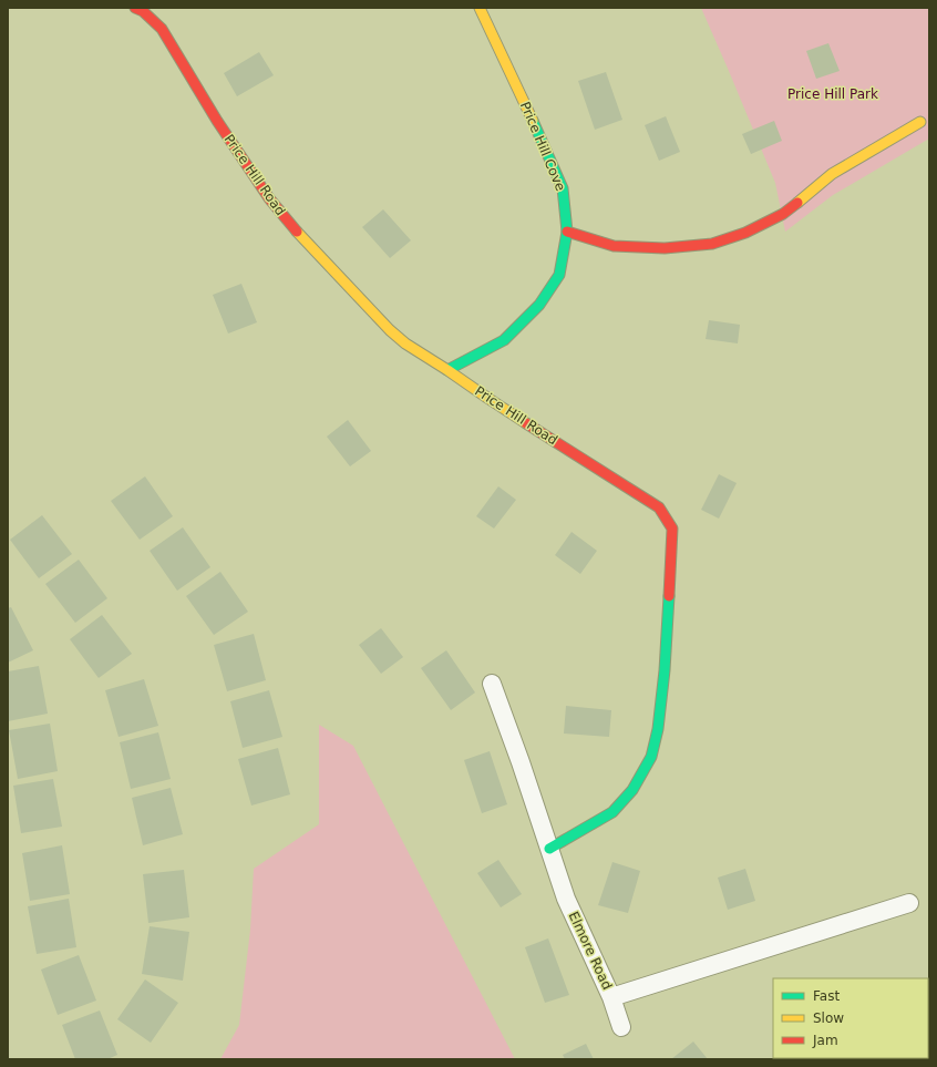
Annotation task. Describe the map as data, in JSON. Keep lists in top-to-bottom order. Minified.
{"streets":{"street":["Price Hill Cove","Price Hill Road","Elmore Road"]},"crossings":[["Price Hill Cove","Price Hill Road"],["Price Hill Road","Elmore Road"]],"parks":["Price Hill Park"],"legend":["Fast","Slow","Jam"]}
